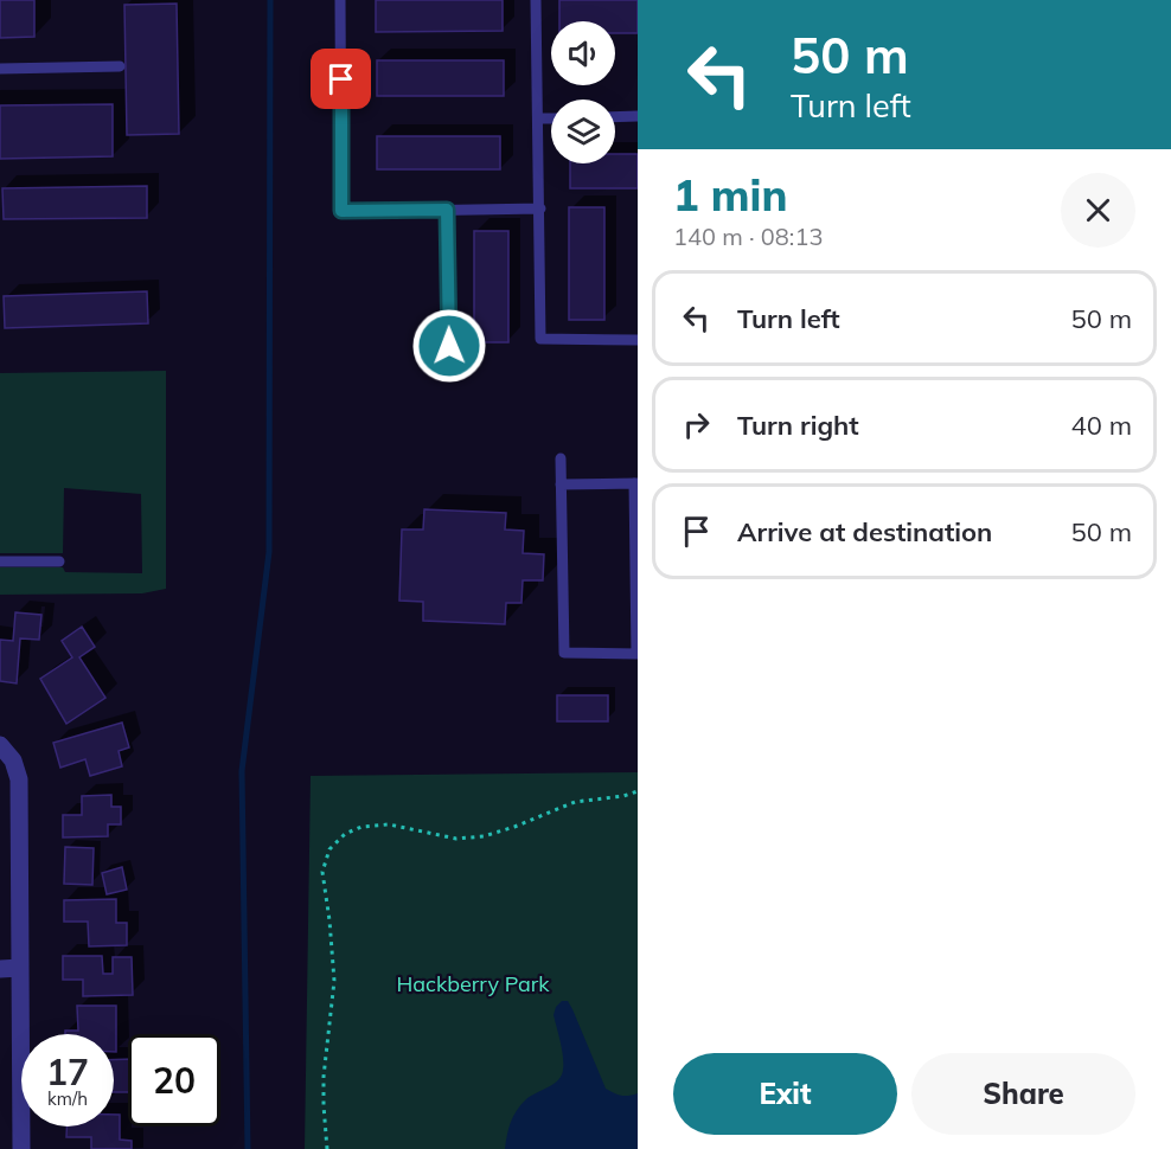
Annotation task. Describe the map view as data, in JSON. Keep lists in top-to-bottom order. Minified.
{"parks":["Hackberry Park"],"page":{"turn":["50 m","Turn left"],"heading":["1 min","140 m · 08:13"],"list":[{"name":"Turn left","value":"50 m"},{"name":"Turn right","value":"40 m"},{"name":"Arrive at destination","value":"50 m"}],"speed":"17 km/h","limit":"20","buttons":["Exit","Share"]}}
